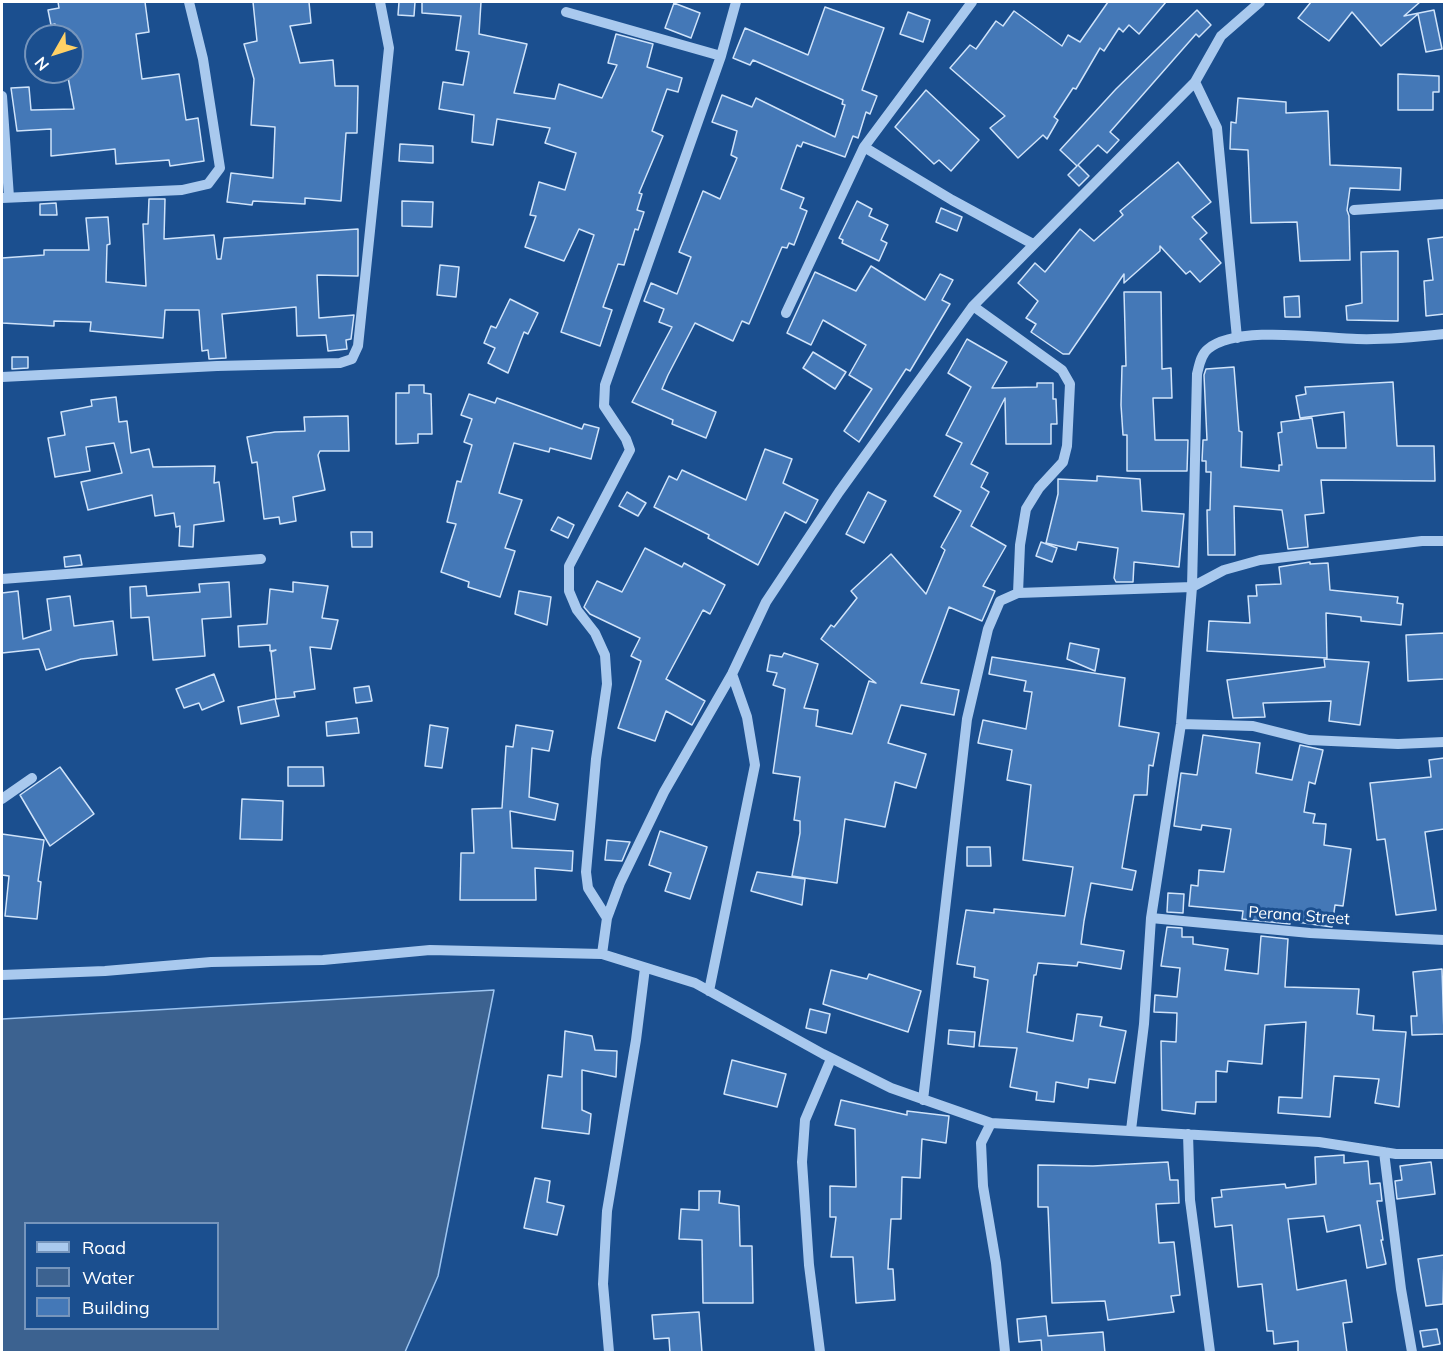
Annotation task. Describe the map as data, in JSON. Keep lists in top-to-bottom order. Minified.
{"streets":{"street":["Perana Street"]},"legend":["Road","Water","Building"],"north":"bottom left"}
